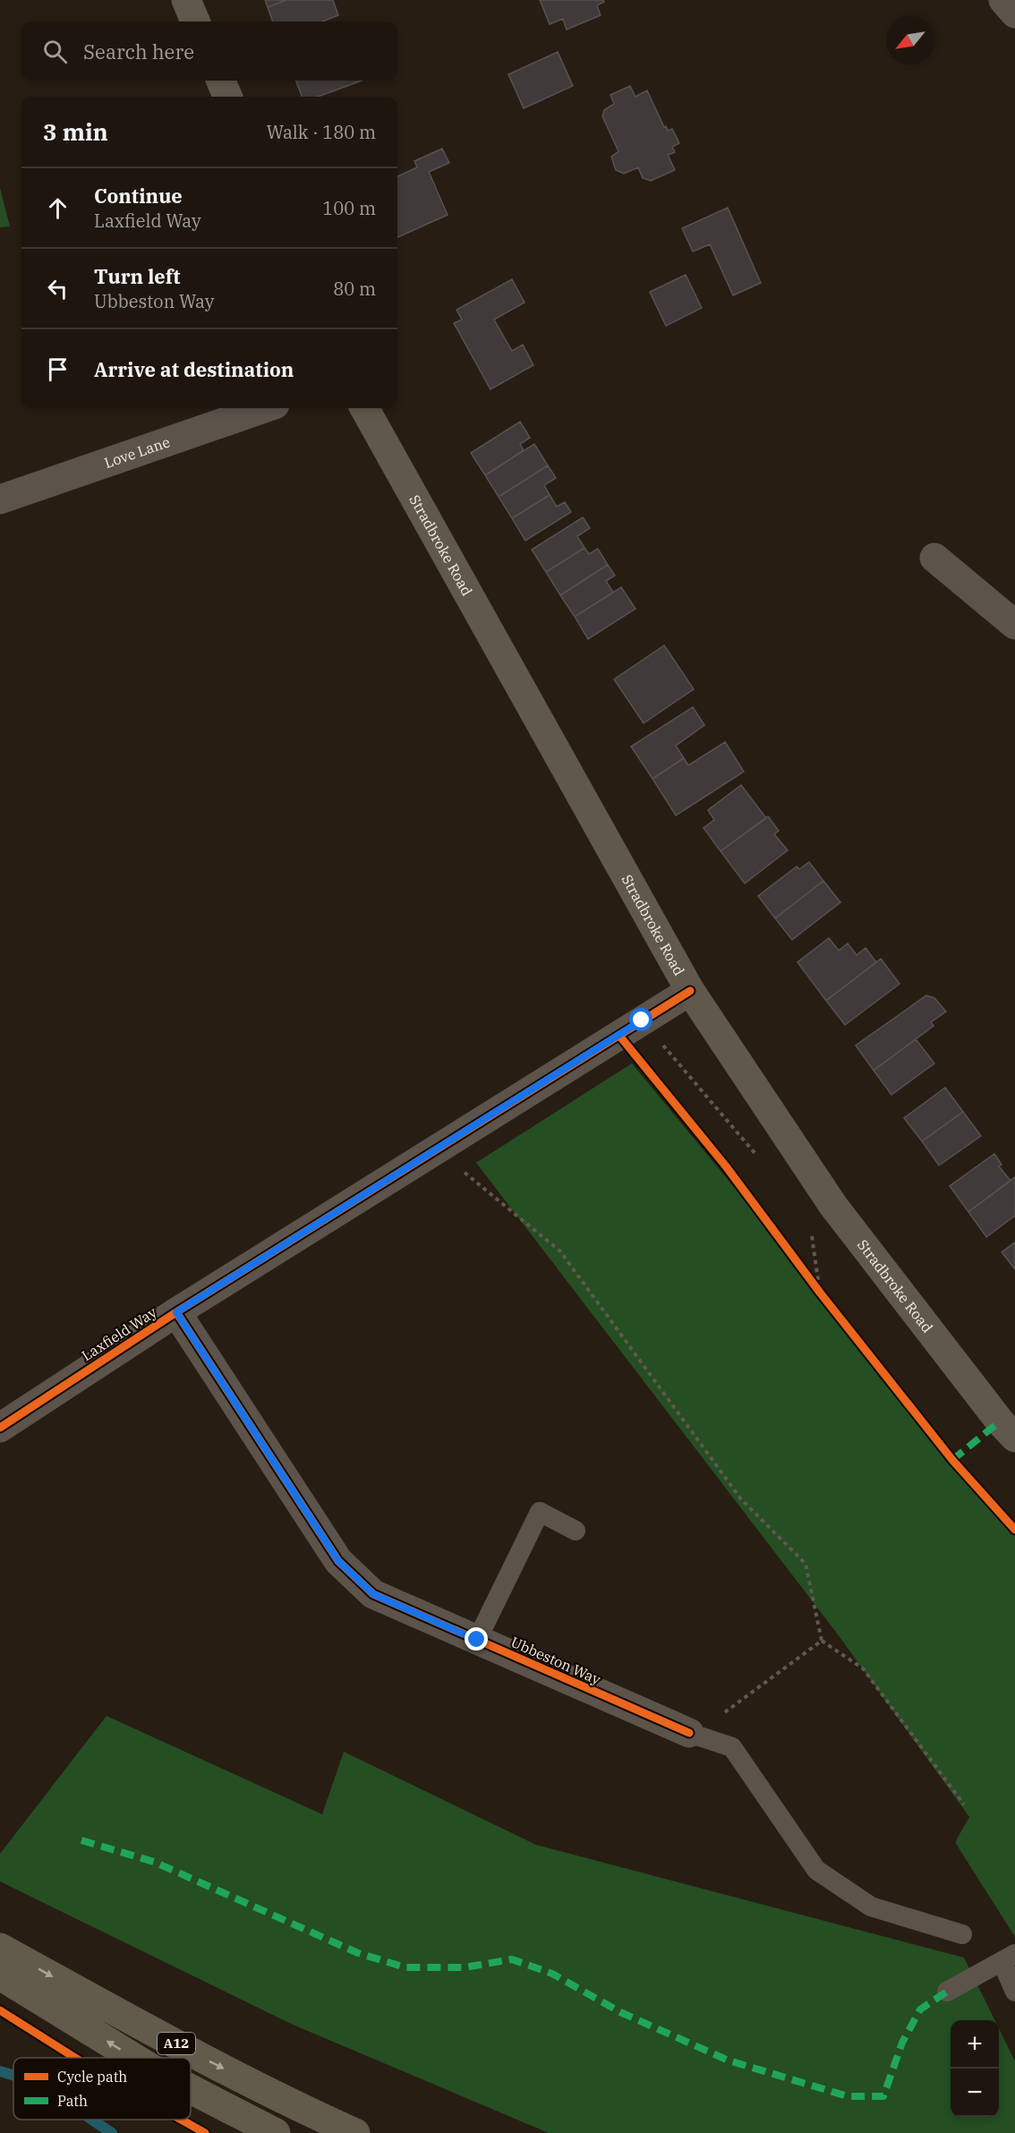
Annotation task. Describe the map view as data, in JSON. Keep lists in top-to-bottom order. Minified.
{"streets":{"highway":["A12"],"main road":["Stradbroke Road"],"street":["Love Lane","Laxfield Way","Ubbeston Way"]},"crossings":[["Stradbroke Road","Laxfield Way"],["Laxfield Way","Ubbeston Way"]],"legend":["Cycle path","Path"],"north":"bottom left","page":{"search":"Search here","heading":["3 min","Walk · 180 m"],"list":[["Continue","Laxfield Way","100 m"],["Turn left","Ubbeston Way","80 m"],"Arrive at destination"],"map_buttons":["+","−"]}}
